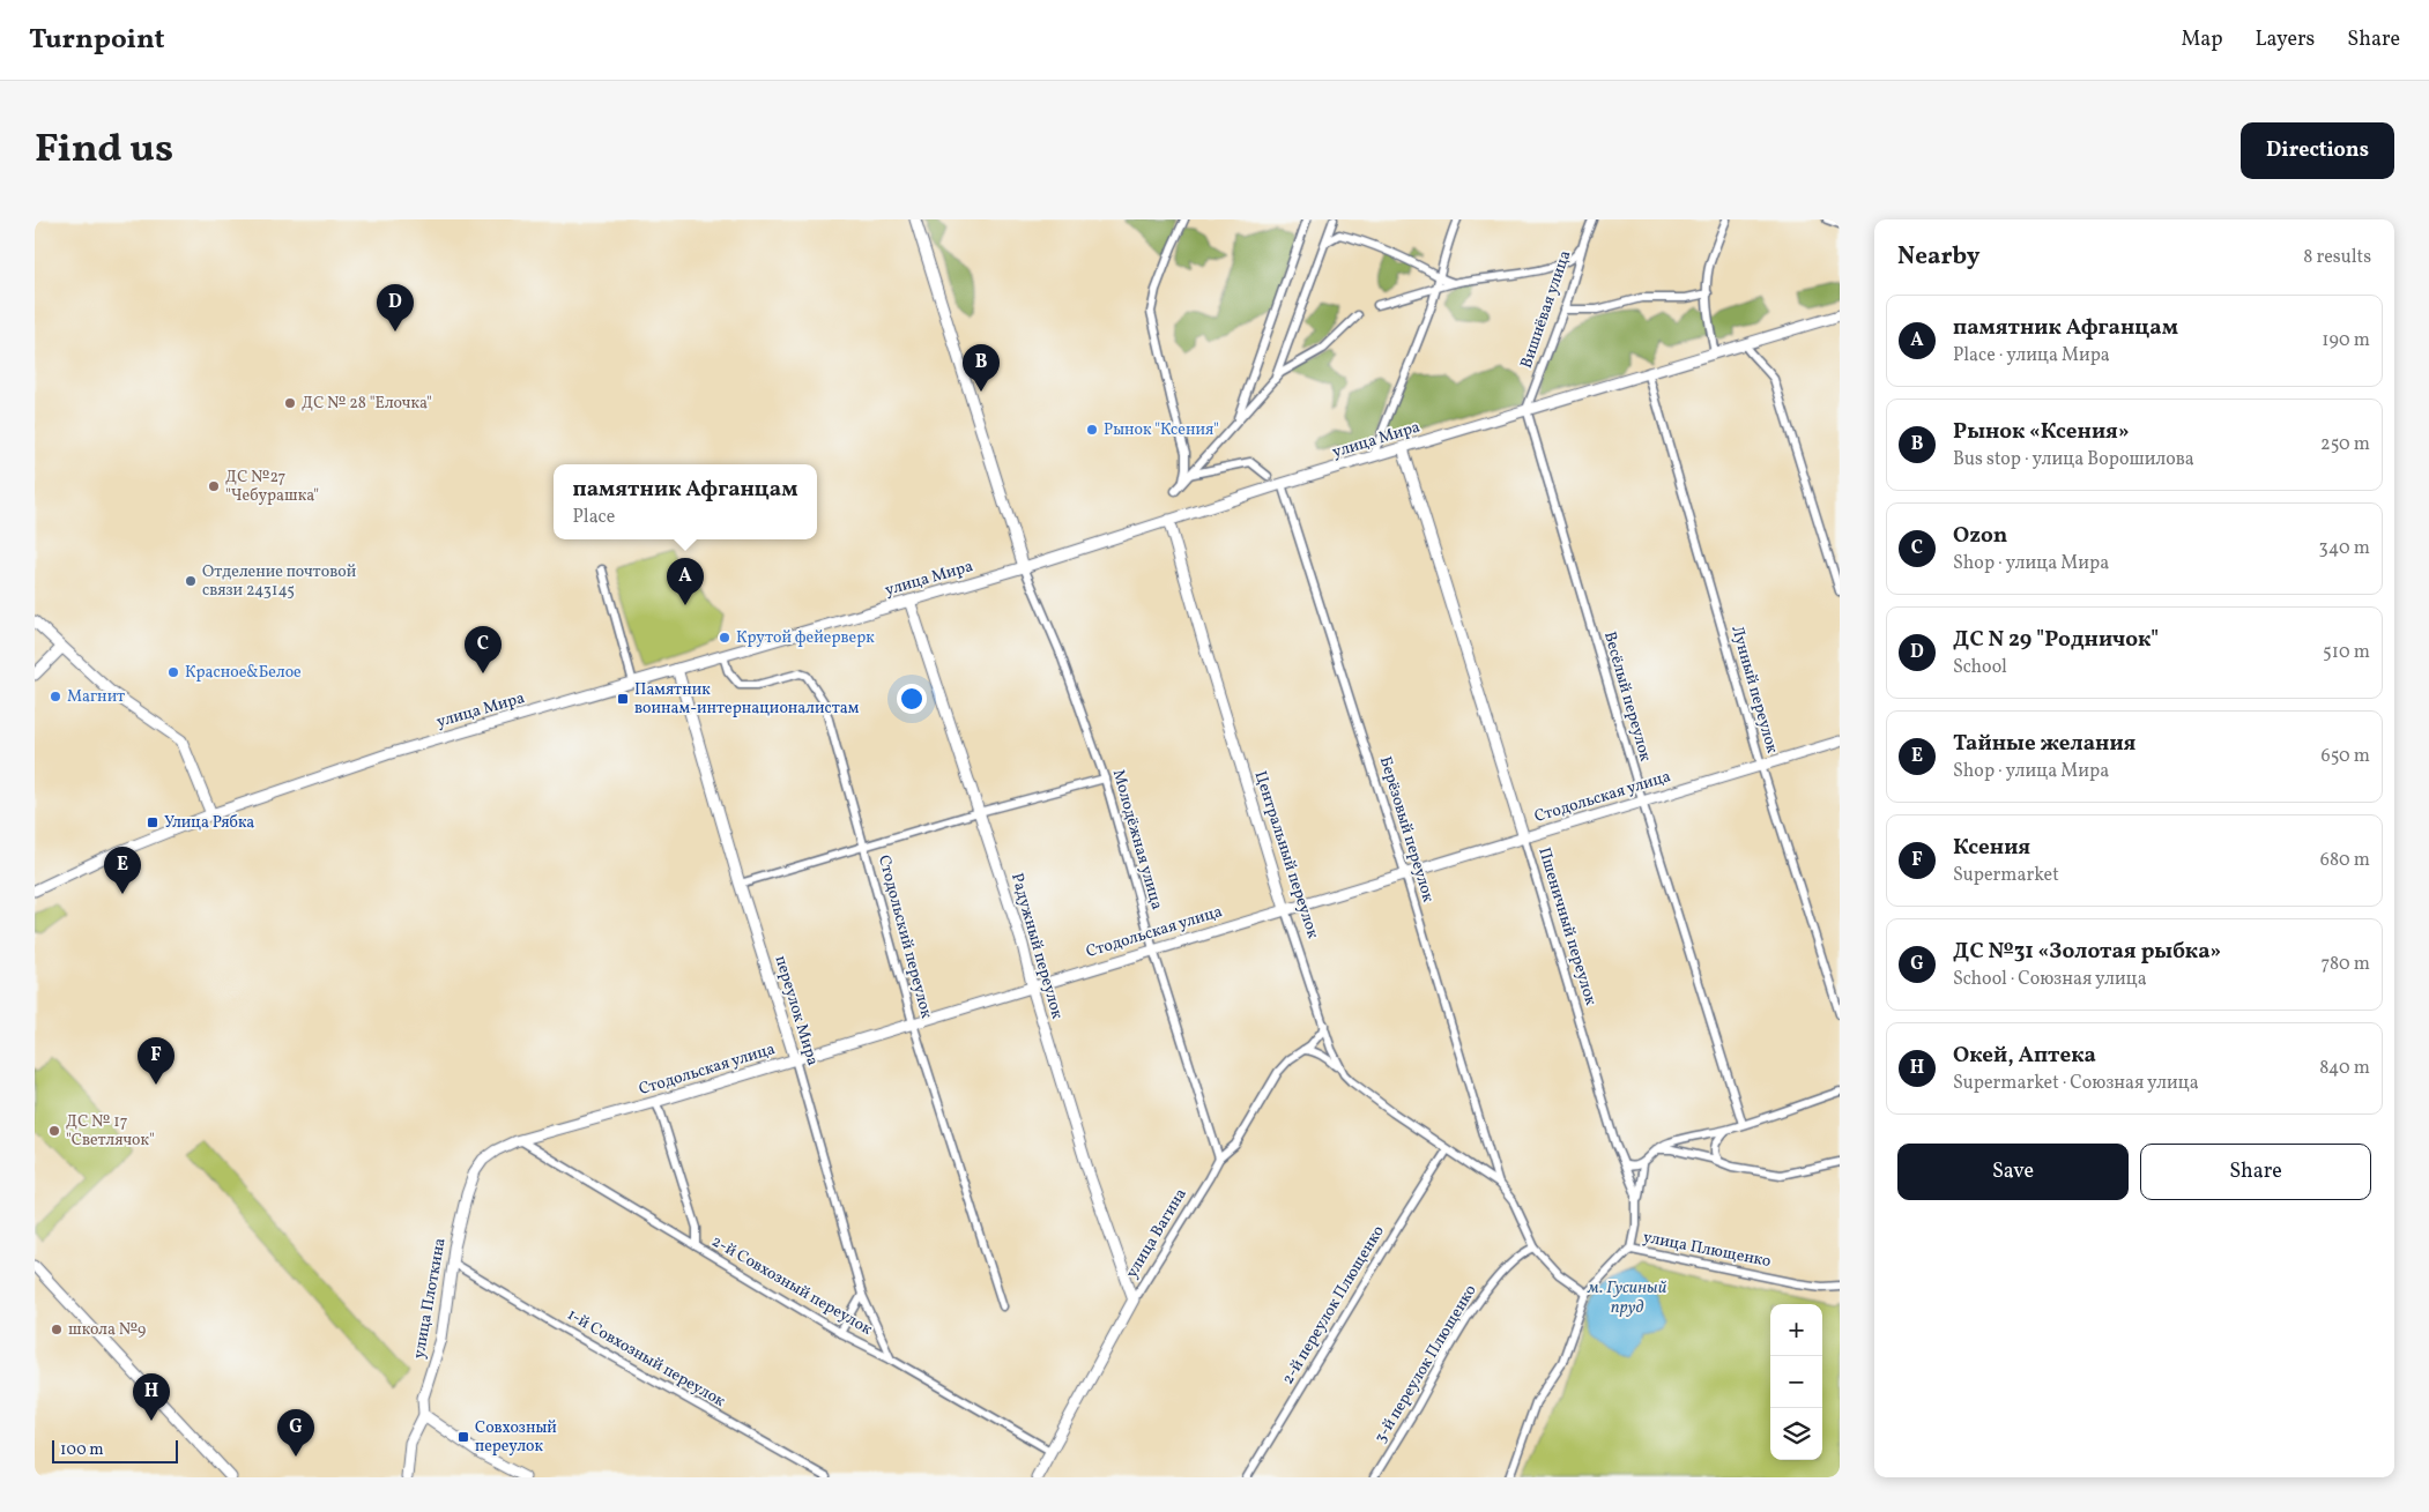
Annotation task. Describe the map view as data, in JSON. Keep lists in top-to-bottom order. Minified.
{"streets":{"street":["Вишнёвая улица","улица Мира","Лунный переулок","Весёлый переулок","Стодольская улица","Берёзовый переулок","Молодёжная улица","Центральный переулок","Пшеничный переулок","Стодольский переулок","Радужный переулок","переулок Мира","улица Вагина","улица Плющенко","2-й Совхозный переулок","улица Плоткина","2-й переулок Плющенко","1-й Совхозный переулок","3-й переулок Плющенко"]},"crossings":[["Вишнёвая улица","улица Мира"],["Вишнёвая улица","Весёлый переулок"],["улица Мира","Лунный переулок"],["улица Мира","Весёлый переулок"],["улица Мира","Берёзовый переулок"],["улица Мира","Молодёжная улица"],["улица Мира","Центральный переулок"],["улица Мира","Пшеничный переулок"],["улица Мира","Стодольский переулок"],["улица Мира","Радужный переулок"],["улица Мира","переулок Мира"],["Лунный переулок","Стодольская улица"],["Весёлый переулок","Стодольская улица"],["Стодольская улица","Берёзовый переулок"],["Стодольская улица","Молодёжная улица"],["Стодольская улица","Центральный переулок"],["Стодольская улица","Пшеничный переулок"],["Стодольская улица","Стодольский переулок"],["Стодольская улица","Радужный переулок"],["Стодольская улица","переулок Мира"],["Стодольская улица","2-й Совхозный переулок"],["Стодольская улица","улица Плоткина"],["Молодёжная улица","улица Вагина"],["Центральный переулок","улица Вагина"],["Центральный переулок","2-й переулок Плющенко"],["Пшеничный переулок","улица Плющенко"],["Радужный переулок","улица Вагина"],["переулок Мира","2-й Совхозный переулок"],["улица Вагина","2-й Совхозный переулок"],["улица Плоткина","1-й Совхозный переулок"]],"water":["м. Гусиный пруд"],"places":{"other":["ДС № 28 \"Елочка\"","Рынок \"Ксения\"","ДС №27 \"Чебурашка\"","Отделение почтовой связи 243145","Крутой фейерверк","Красное&Белое","Магнит","ДС № 17 \"Светлячок\"","школа №9"],"transit":["Памятник воинам‐интернационалистам","Улица Рябка","Совхозный переулок"]},"scale_bar":"100 m","page":{"header":"Turnpoint","nav":["Map","Layers","Share"],"title":"Find us","buttons":["Directions",["Save","Share"]],"heading":["Nearby","8 results"],"pins":["D","B","A","C","E","F","H","G"],"list":[{"mark":"A","name":"памятник Афганцам","note":"Place · улица Мира","value":"190 m"},{"mark":"B","name":"Рынок «Ксения»","note":"Bus stop · улица Ворошилова","value":"250 m"},{"mark":"C","name":"Ozon","note":"Shop · улица Мира","value":"340 m"},{"mark":"D","name":"ДС N 29 \"Родничок\"","note":"School","value":"510 m"},{"mark":"E","name":"Тайные желания","note":"Shop · улица Мира","value":"650 m"},{"mark":"F","name":"Ксения","note":"Supermarket","value":"680 m"},{"mark":"G","name":"ДС №31 «Золотая рыбка»","note":"School · Союзная улица","value":"780 m"},{"mark":"H","name":"Окей, Аптека","note":"Supermarket · Союзная улица","value":"840 m"}],"popup":["памятник Афганцам","Place"],"map_buttons":["+","−"],"scale":"100 m"}}
